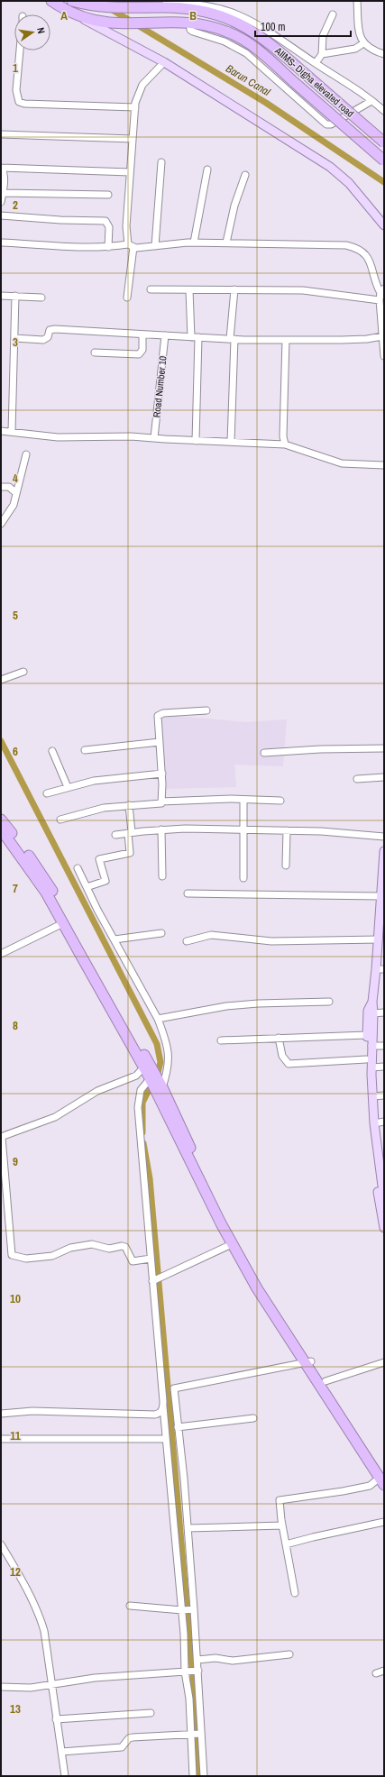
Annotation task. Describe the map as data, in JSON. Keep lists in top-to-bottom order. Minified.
{"streets":{"highway":["AIIMS- Digha elevated road"],"street":["Road Number 10"]},"water":["Barun Canal"],"scale_bar":"100 m","north":"right","grid":{"columns":["A","B"],"rows":["1","2","3","4","5","6","7","8","9","10","11","12","13"]}}
